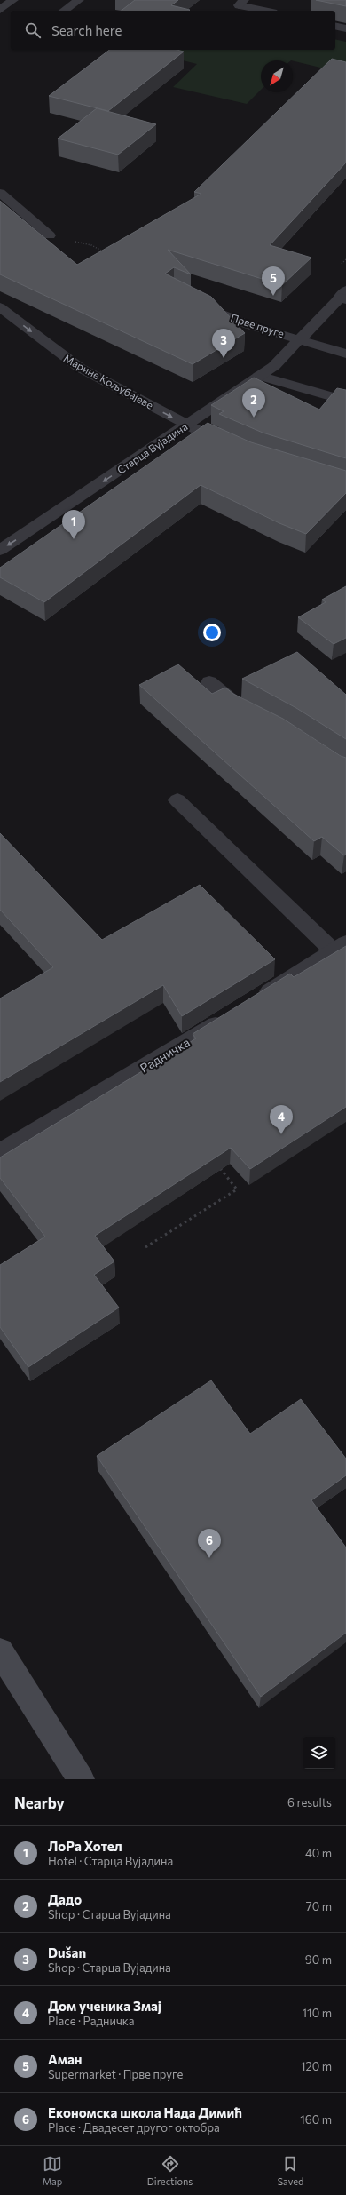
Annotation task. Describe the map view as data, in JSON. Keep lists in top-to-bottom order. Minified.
{"streets":{"street":["Прве пруге","Марине Кољубајеве","Старца Вујадина","Радничка"]},"crossings":[["Прве пруге","Старца Вујадина"],["Марине Кољубајеве","Старца Вујадина"]],"one_way":["Марине Кољубајеве","Старца Вујадина"],"north":"bottom left","page":{"search":"Search here","pins":["5","3","2","1","4","6"],"heading":["Nearby","6 results"],"list":[{"mark":"1","name":"ЛоРа Хотел","note":"Hotel · Старца Вујадина","value":"40 m"},{"mark":"2","name":"Дадо","note":"Shop · Старца Вујадина","value":"70 m"},{"mark":"3","name":"Dušan","note":"Shop · Старца Вујадина","value":"90 m"},{"mark":"4","name":"Дом ученика Змај","note":"Place · Радничка","value":"110 m"},{"mark":"5","name":"Аман","note":"Supermarket · Прве пруге","value":"120 m"},{"mark":"6","name":"Економска школа Нада Димић","note":"Place · Двадесет другог октобра","value":"160 m"}],"nav":["Map","Directions","Saved"]}}
